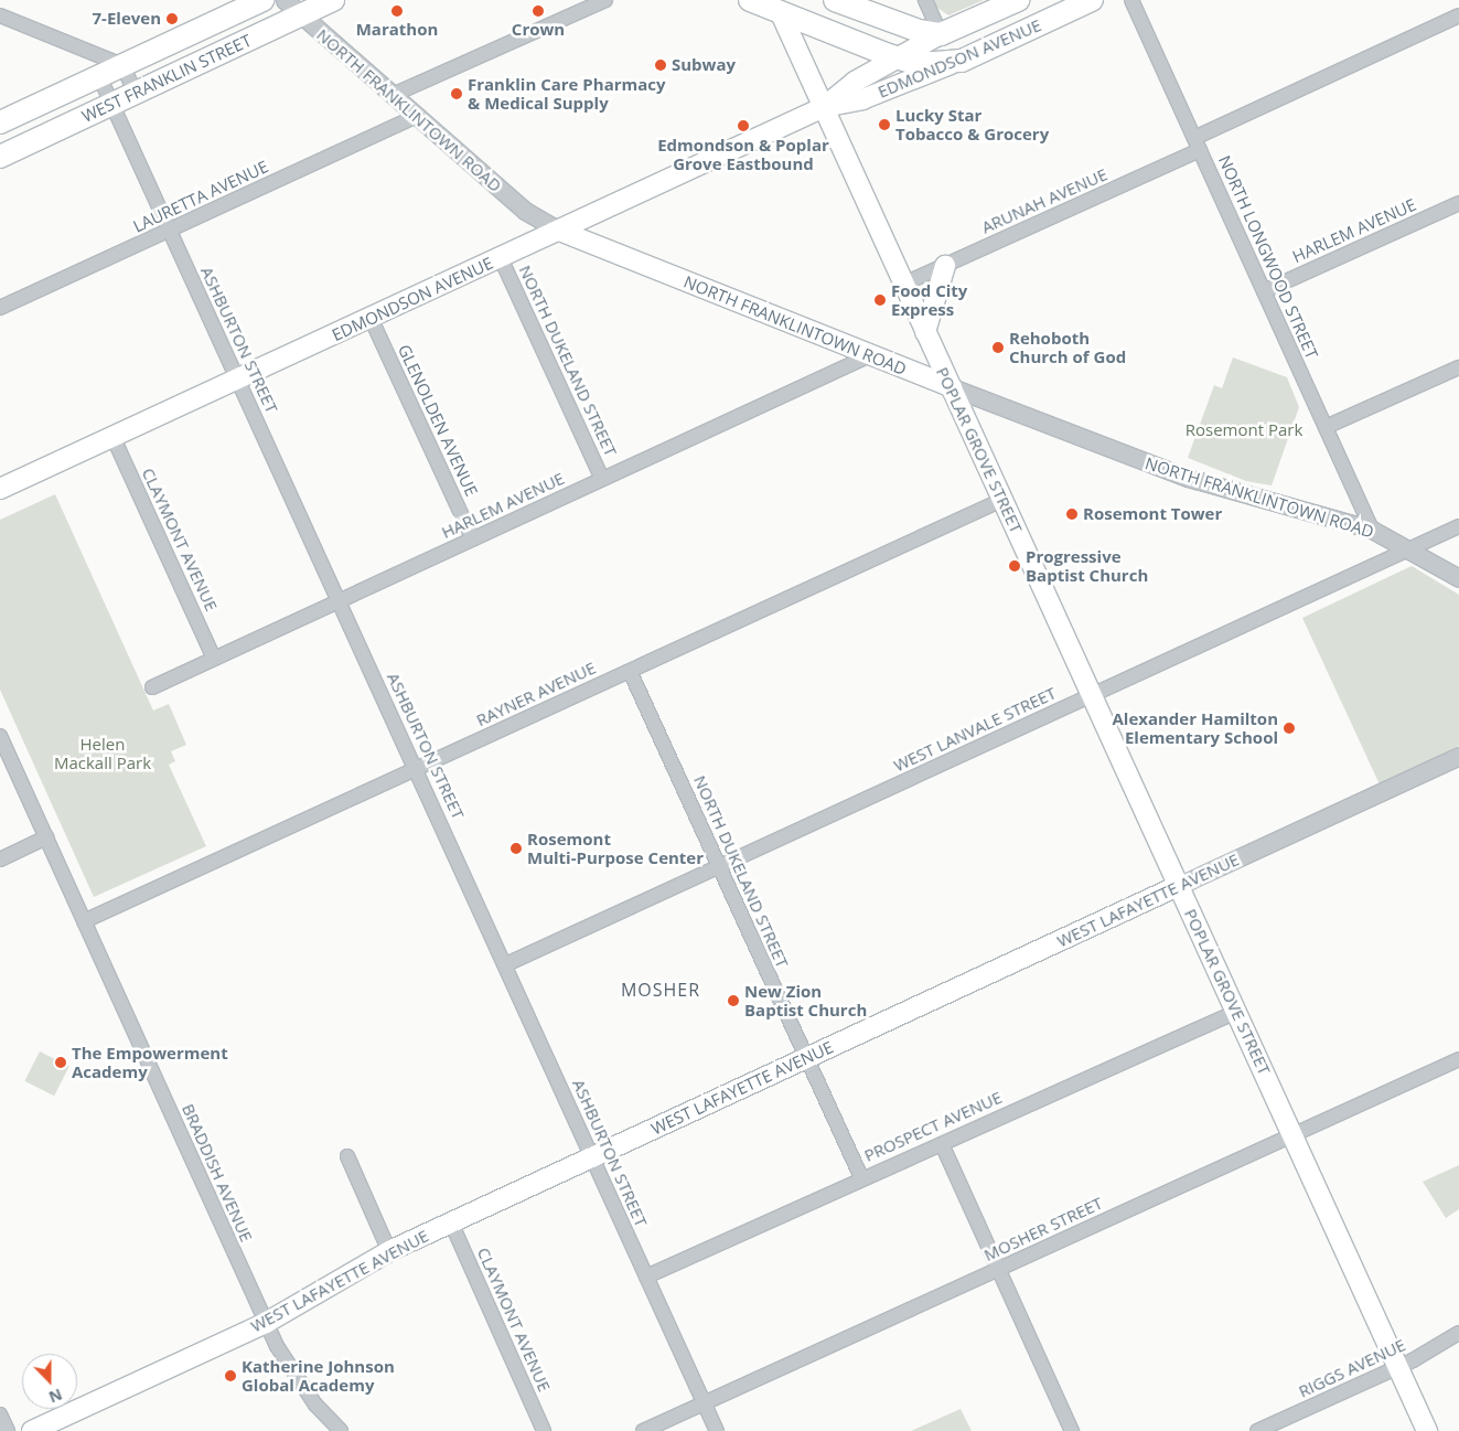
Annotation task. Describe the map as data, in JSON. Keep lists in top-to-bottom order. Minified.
{"streets":{"main road":["EDMONDSON AVENUE","WEST FRANKLIN STREET","NORTH FRANKLINTOWN ROAD","POPLAR GROVE STREET","WEST LAFAYETTE AVENUE"],"street":["LAURETTA AVENUE","ARUNAH AVENUE","HARLEM AVENUE","NORTH LONGWOOD STREET","ASHBURTON STREET","NORTH DUKELAND STREET","GLENOLDEN AVENUE","CLAYMONT AVENUE","RAYNER AVENUE","WEST LANVALE STREET","PROSPECT AVENUE","BRADDISH AVENUE","MOSHER STREET","RIGGS AVENUE"]},"crossings":[["EDMONDSON AVENUE","NORTH FRANKLINTOWN ROAD"],["EDMONDSON AVENUE","ASHBURTON STREET"],["EDMONDSON AVENUE","NORTH DUKELAND STREET"],["EDMONDSON AVENUE","GLENOLDEN AVENUE"],["EDMONDSON AVENUE","POPLAR GROVE STREET"],["EDMONDSON AVENUE","CLAYMONT AVENUE"],["WEST FRANKLIN STREET","NORTH FRANKLINTOWN ROAD"],["WEST FRANKLIN STREET","ASHBURTON STREET"],["NORTH FRANKLINTOWN ROAD","LAURETTA AVENUE"],["NORTH FRANKLINTOWN ROAD","HARLEM AVENUE"],["NORTH FRANKLINTOWN ROAD","NORTH LONGWOOD STREET"],["NORTH FRANKLINTOWN ROAD","POPLAR GROVE STREET"],["NORTH FRANKLINTOWN ROAD","WEST LANVALE STREET"],["LAURETTA AVENUE","ASHBURTON STREET"],["ARUNAH AVENUE","NORTH LONGWOOD STREET"],["ARUNAH AVENUE","POPLAR GROVE STREET"],["HARLEM AVENUE","NORTH LONGWOOD STREET"],["HARLEM AVENUE","ASHBURTON STREET"],["HARLEM AVENUE","NORTH DUKELAND STREET"],["HARLEM AVENUE","GLENOLDEN AVENUE"],["HARLEM AVENUE","CLAYMONT AVENUE"],["ASHBURTON STREET","RAYNER AVENUE"],["ASHBURTON STREET","WEST LANVALE STREET"],["ASHBURTON STREET","WEST LAFAYETTE AVENUE"],["ASHBURTON STREET","PROSPECT AVENUE"],["ASHBURTON STREET","MOSHER STREET"],["NORTH DUKELAND STREET","RAYNER AVENUE"],["NORTH DUKELAND STREET","WEST LANVALE STREET"],["NORTH DUKELAND STREET","WEST LAFAYETTE AVENUE"],["NORTH DUKELAND STREET","PROSPECT AVENUE"],["POPLAR GROVE STREET","RAYNER AVENUE"],["POPLAR GROVE STREET","WEST LANVALE STREET"],["POPLAR GROVE STREET","WEST LAFAYETTE AVENUE"],["POPLAR GROVE STREET","PROSPECT AVENUE"],["POPLAR GROVE STREET","MOSHER STREET"],["POPLAR GROVE STREET","RIGGS AVENUE"],["CLAYMONT AVENUE","WEST LAFAYETTE AVENUE"],["RAYNER AVENUE","BRADDISH AVENUE"],["WEST LAFAYETTE AVENUE","BRADDISH AVENUE"]],"districts":["MOSHER"],"parks":["Rosemont Park","Helen Mackall Park"],"places":["Marathon","Crown","7-Eleven","Subway","Franklin Care Pharmacy & Medical Supply","Lucky Star Tobacco & Grocery","Edmondson & Poplar Grove Eastbound","Food City Express","Rehoboth Church of God","Rosemont Tower","Progressive Baptist Church","Alexander Hamilton Elementary School","Rosemont Multi-Purpose Center","New Zion Baptist Church","The Empowerment Academy","Katherine Johnson Global Academy"],"north":"bottom"}
